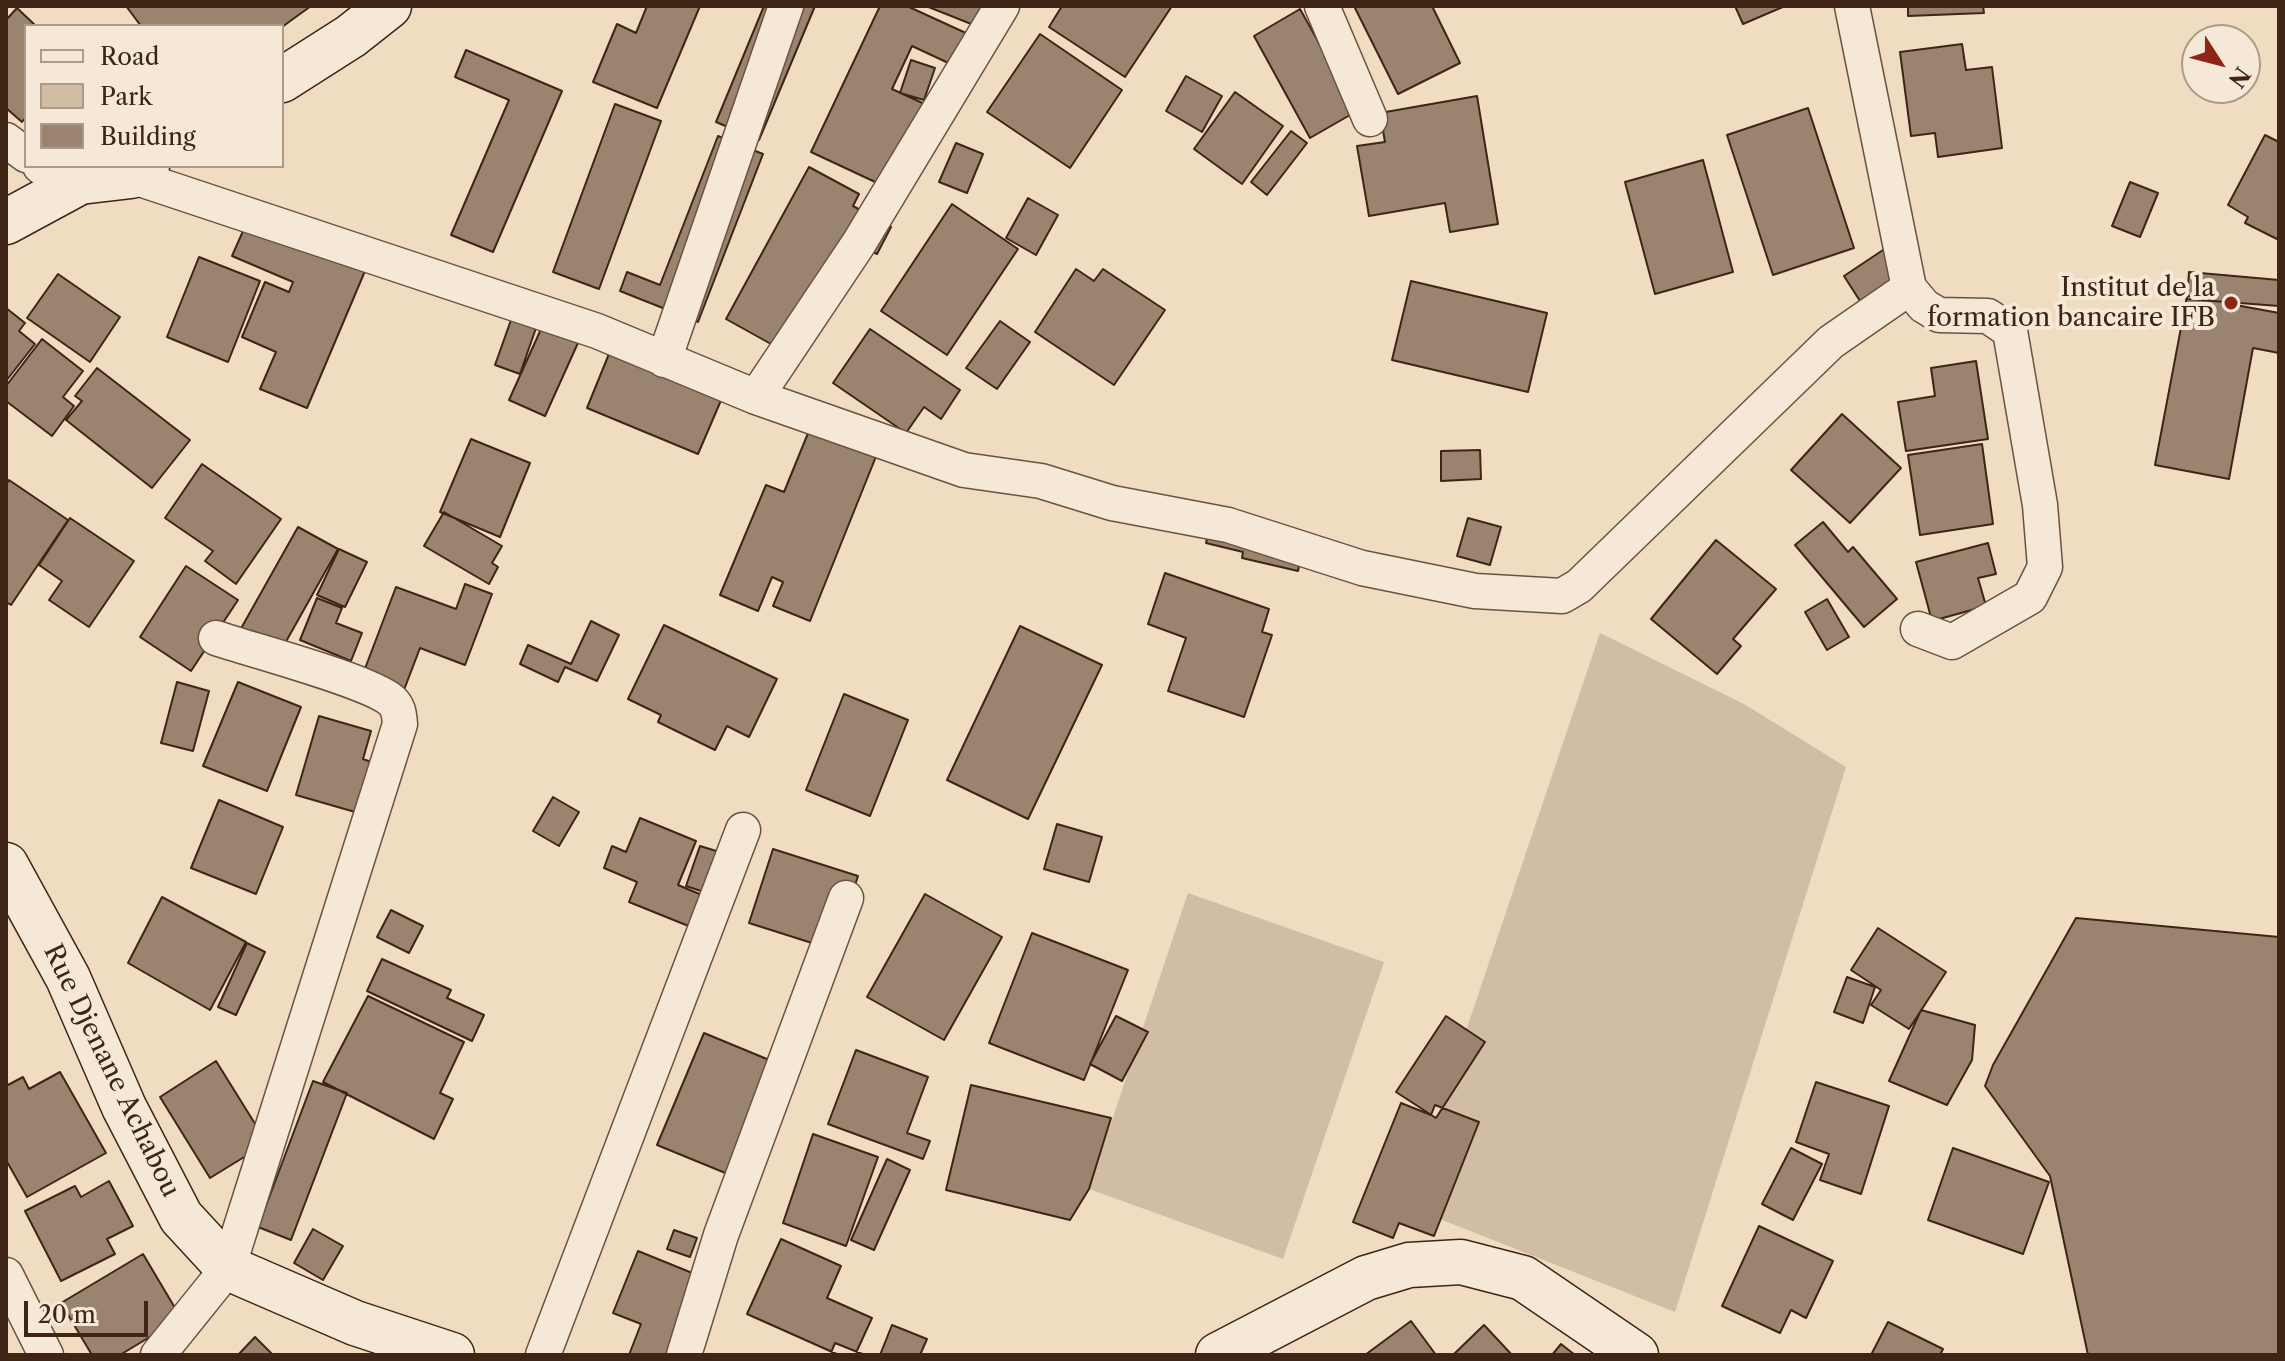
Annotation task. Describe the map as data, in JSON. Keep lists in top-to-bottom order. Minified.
{"streets":{"main road":["Rue Djenane Achabou"]},"places":["Institut de la formation bancaire IFB"],"legend":["Road","Park","Building"],"scale_bar":"20 m","north":"bottom right"}
